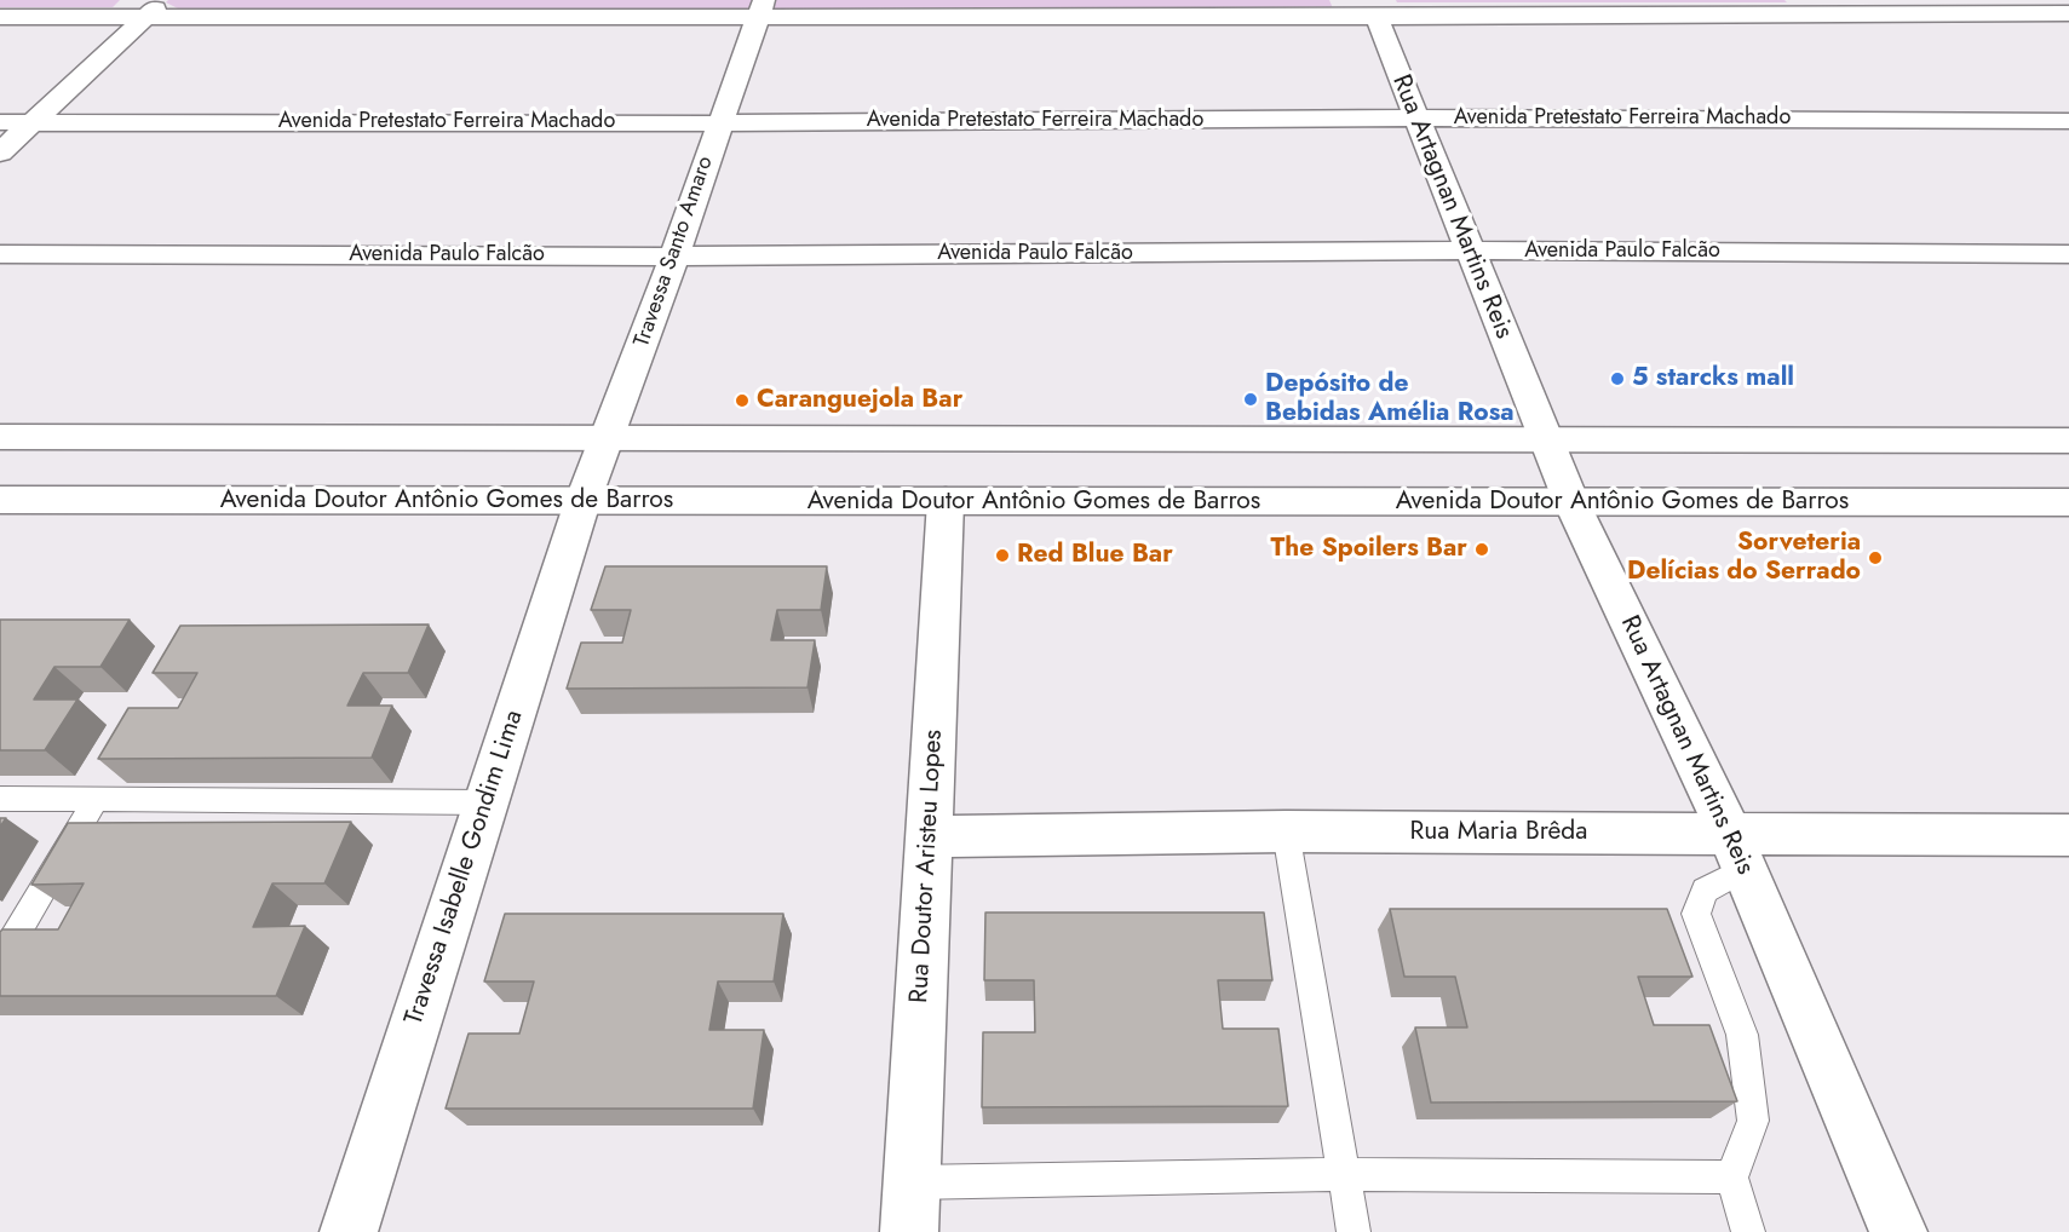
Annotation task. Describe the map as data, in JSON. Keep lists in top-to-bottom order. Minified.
{"streets":{"street":["Avenida Pretestato Ferreira Machado","Rua Artagnan Martins Reis","Travessa Santo Amaro","Avenida Paulo Falcão","Avenida Doutor Antônio Gomes de Barros","Rua Maria Brêda","Rua Doutor Aristeu Lopes","Travessa Isabelle Gondim Lima"]},"crossings":[["Avenida Pretestato Ferreira Machado","Rua Artagnan Martins Reis"],["Avenida Pretestato Ferreira Machado","Travessa Santo Amaro"],["Rua Artagnan Martins Reis","Avenida Paulo Falcão"],["Rua Artagnan Martins Reis","Avenida Doutor Antônio Gomes de Barros"],["Rua Artagnan Martins Reis","Rua Maria Brêda"],["Travessa Santo Amaro","Avenida Paulo Falcão"],["Travessa Santo Amaro","Avenida Doutor Antônio Gomes de Barros"],["Travessa Santo Amaro","Travessa Isabelle Gondim Lima"],["Avenida Doutor Antônio Gomes de Barros","Rua Doutor Aristeu Lopes"],["Avenida Doutor Antônio Gomes de Barros","Travessa Isabelle Gondim Lima"],["Rua Maria Brêda","Rua Doutor Aristeu Lopes"]],"places":["5 starcks mall","Depósito de Bebidas Amélia Rosa","Caranguejola Bar","The Spoilers Bar","Red Blue Bar","Sorveteria Delícias do Serrado"]}
